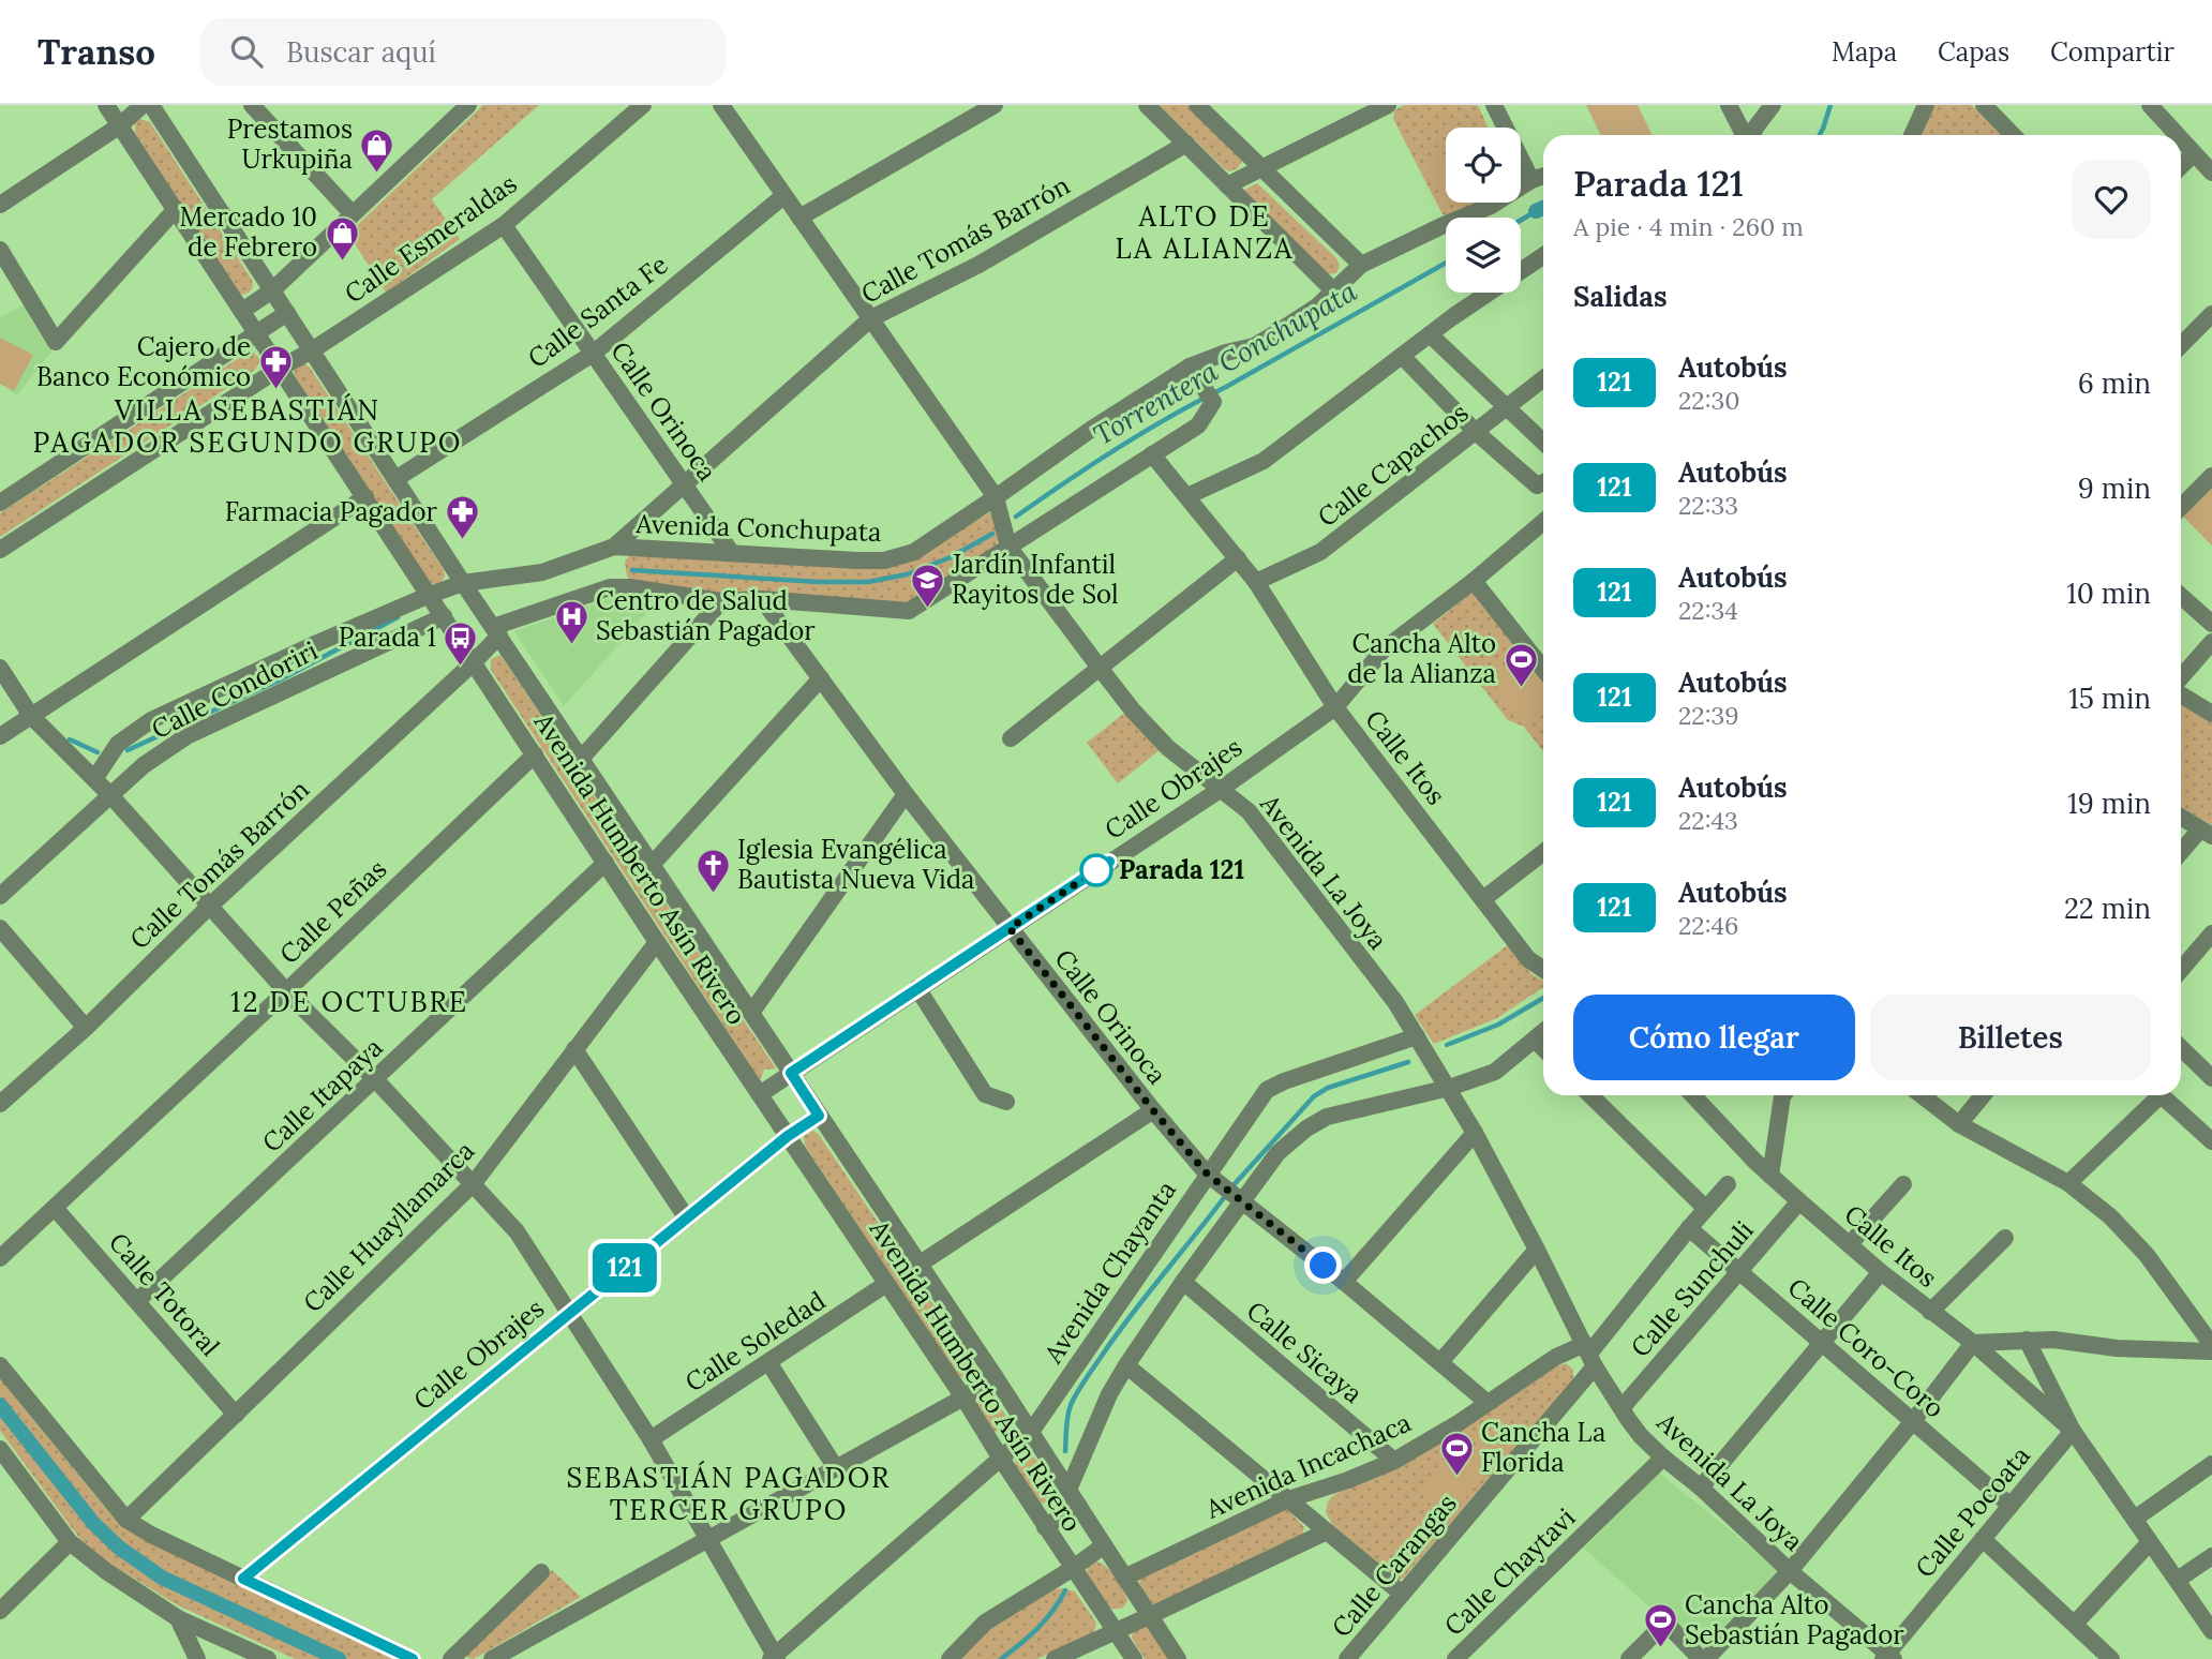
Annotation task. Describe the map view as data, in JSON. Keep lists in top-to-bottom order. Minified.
{"streets":{"street":["Calle Esmeraldas","Calle Tomás Barrón","Calle Santa Fe","Calle Orinoca","Calle Capachos","Avenida Conchupata","Calle Condoriri","Calle Itos","Calle Obrajes","Avenida Humberto Asín Rivero","Avenida La Joya","Calle Peñas","Calle Itapaya","Calle Huayllamarca","Avenida Chayanta","Calle Sunchuli","Calle Totoral","Calle Soledad","Calle Coro-Coro","Calle Sicaya","Avenida Incachaca","Calle Pocoata","Calle Carangas","Calle Chaytavi"]},"crossings":[["Calle Esmeraldas","Calle Orinoca"],["Calle Esmeraldas","Avenida Humberto Asín Rivero"],["Calle Tomás Barrón","Calle Orinoca"],["Calle Tomás Barrón","Avenida Conchupata"],["Calle Tomás Barrón","Avenida Humberto Asín Rivero"],["Calle Tomás Barrón","Avenida La Joya"],["Calle Santa Fe","Calle Orinoca"],["Calle Santa Fe","Avenida Humberto Asín Rivero"],["Calle Santa Fe","Avenida La Joya"],["Calle Orinoca","Avenida Conchupata"],["Calle Orinoca","Calle Obrajes"],["Calle Orinoca","Avenida Chayanta"],["Calle Orinoca","Avenida Incachaca"],["Calle Capachos","Calle Itos"],["Avenida Conchupata","Avenida Humberto Asín Rivero"],["Avenida Conchupata","Avenida La Joya"],["Calle Condoriri","Avenida Humberto Asín Rivero"],["Calle Itos","Calle Obrajes"],["Calle Itos","Calle Sunchuli"],["Calle Itos","Calle Pocoata"],["Calle Obrajes","Avenida Humberto Asín Rivero"],["Calle Obrajes","Avenida La Joya"],["Avenida Humberto Asín Rivero","Calle Peñas"],["Avenida Humberto Asín Rivero","Calle Itapaya"],["Avenida Humberto Asín Rivero","Calle Huayllamarca"],["Avenida Humberto Asín Rivero","Avenida Chayanta"],["Avenida Humberto Asín Rivero","Calle Soledad"],["Avenida Humberto Asín Rivero","Avenida Incachaca"],["Avenida La Joya","Avenida Chayanta"],["Avenida La Joya","Calle Sunchuli"],["Avenida La Joya","Avenida Incachaca"],["Avenida La Joya","Calle Pocoata"],["Avenida La Joya","Calle Carangas"],["Avenida La Joya","Calle Chaytavi"],["Calle Peñas","Calle Totoral"],["Calle Itapaya","Calle Totoral"],["Calle Huayllamarca","Calle Totoral"],["Calle Sunchuli","Calle Coro-Coro"],["Calle Coro-Coro","Avenida Incachaca"],["Calle Coro-Coro","Calle Pocoata"],["Calle Sicaya","Avenida Incachaca"],["Avenida Incachaca","Calle Carangas"]],"districts":["ALTO DE LA ALIANZA","VILLA SEBASTIÁN PAGADOR SEGUNDO GRUPO","12 DE OCTUBRE","SEBASTIÁN PAGADOR TERCER GRUPO"],"water":["Torrentera Conchupata"],"places":{"shop":["Prestamos Urkupiña","Mercado 10 de Febrero"],"pharmacy":["Cajero de Banco Económico","Farmacia Pagador"],"school or university":["Jardín Infantil Rayitos de Sol"],"hospital":["Centro de Salud Sebastián Pagador"],"bus stop":["Parada 1"],"sports":["Cancha Alto de la Alianza","Cancha La Florida","Cancha Alto Sebastián Pagador"],"other":["Parada 121"],"church":["Iglesia Evangélica Bautista Nueva Vida"]},"lines":["bus line 121"],"page":{"header":"Transo","search":"Buscar aquí","nav":["Mapa","Capas","Compartir"],"on_map":"121","heading":[["Parada 121","A pie · 4 min · 260 m"],"Salidas"],"list":[{"mark":"121","name":"Autobús","note":"22:30","value":"6 min"},{"mark":"121","name":"Autobús","note":"22:33","value":"9 min"},{"mark":"121","name":"Autobús","note":"22:34","value":"10 min"},{"mark":"121","name":"Autobús","note":"22:39","value":"15 min"},{"mark":"121","name":"Autobús","note":"22:43","value":"19 min"},{"mark":"121","name":"Autobús","note":"22:46","value":"22 min"}],"buttons":["Cómo llegar","Billetes"]}}
